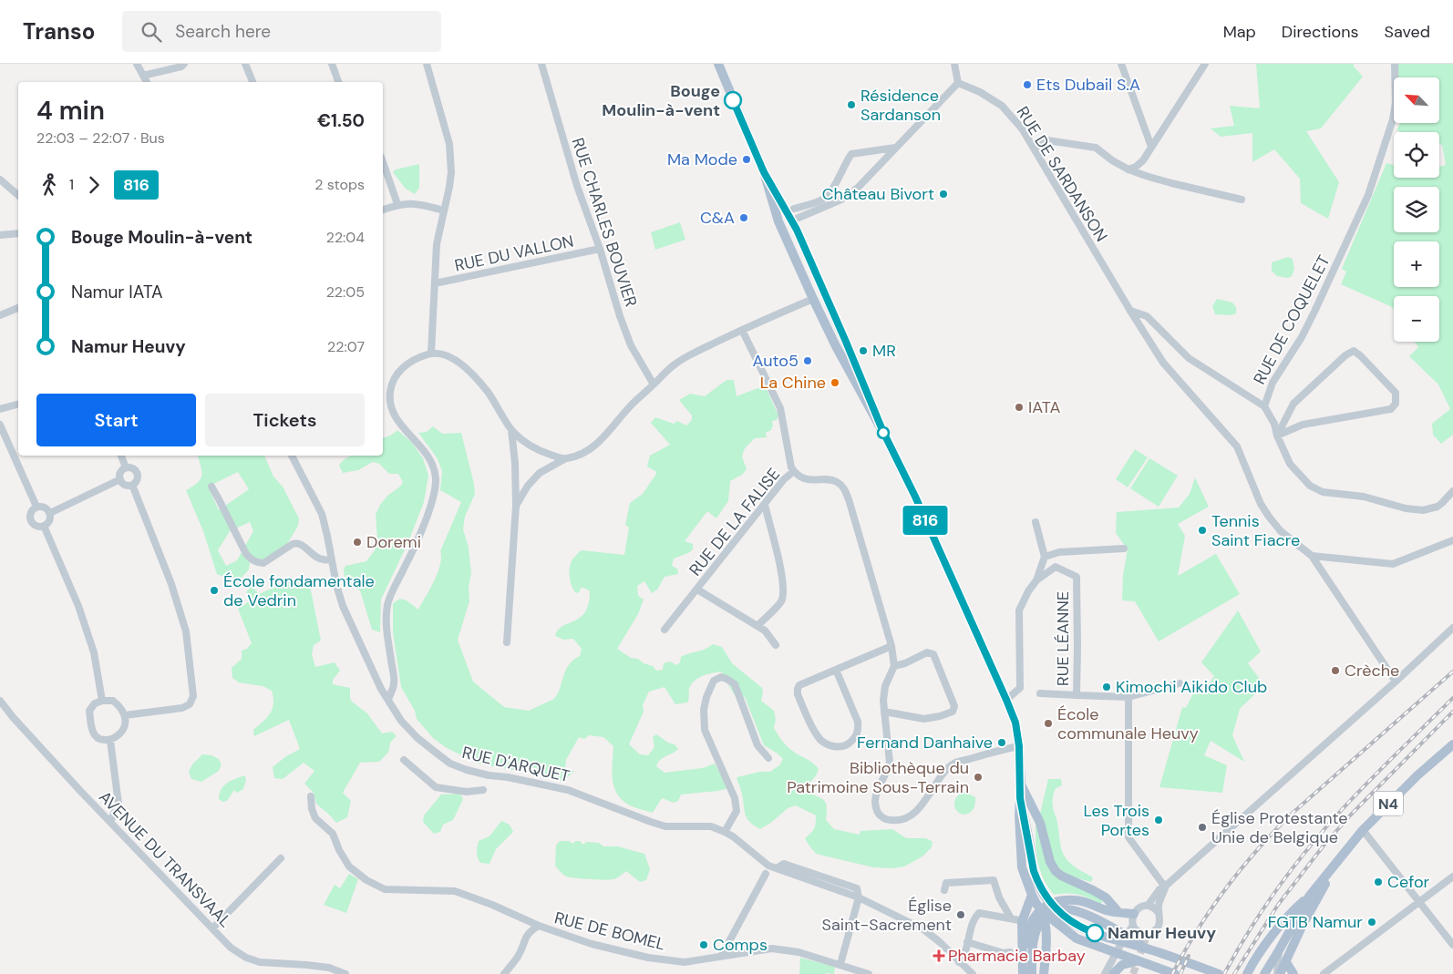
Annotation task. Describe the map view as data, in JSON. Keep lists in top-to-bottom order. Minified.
{"streets":{"main road":["N4"],"street":["RUE DE SARDANSON","RUE CHARLES BOUVIER","RUE DU VALLON","RUE DE COQUELET","RUE DE LA FALISE","RUE LÉANNE","RUE D'ARQUET","AVENUE DU TRANSVAAL","RUE DE BOMEL"]},"crossings":[["RUE CHARLES BOUVIER","RUE DU VALLON"]],"places":{"other":["Ets Dubail S.A","Bouge Moulin-à-vent","Résidence Sardanson","Ma Mode","Château Bivort","C&A","MR","Auto5","La Chine","IATA","Tennis Saint Fiacre","Doremi","École fondamentale de Vedrin","Crèche","Kimochi Aikido Club","École communale Heuvy","Fernand Danhaive","Bibliothèque du Patrimoine Sous-Terrain","Les Trois Portes","Église Protestante Unie de Belgique","Cefor","Église Saint-Sacrement","FGTB Namur","Namur Heuvy","Comps"],"health":["Pharmacie Barbay"]},"lines":["bus line 816"],"north":"top left","page":{"header":"Transo","search":"Search here","nav":["Map","Directions","Saved"],"on_map":"816","map_buttons":["+","−"],"heading":["4 min","22:03 – 22:07 · Bus","€1.50"],"legs":["1","816","2 stops"],"list":[{"name":"Bouge Moulin-à-vent","value":"22:04"},{"name":"Namur IATA","value":"22:05"},{"name":"Namur Heuvy","value":"22:07"}],"buttons":["Start","Tickets"]}}
